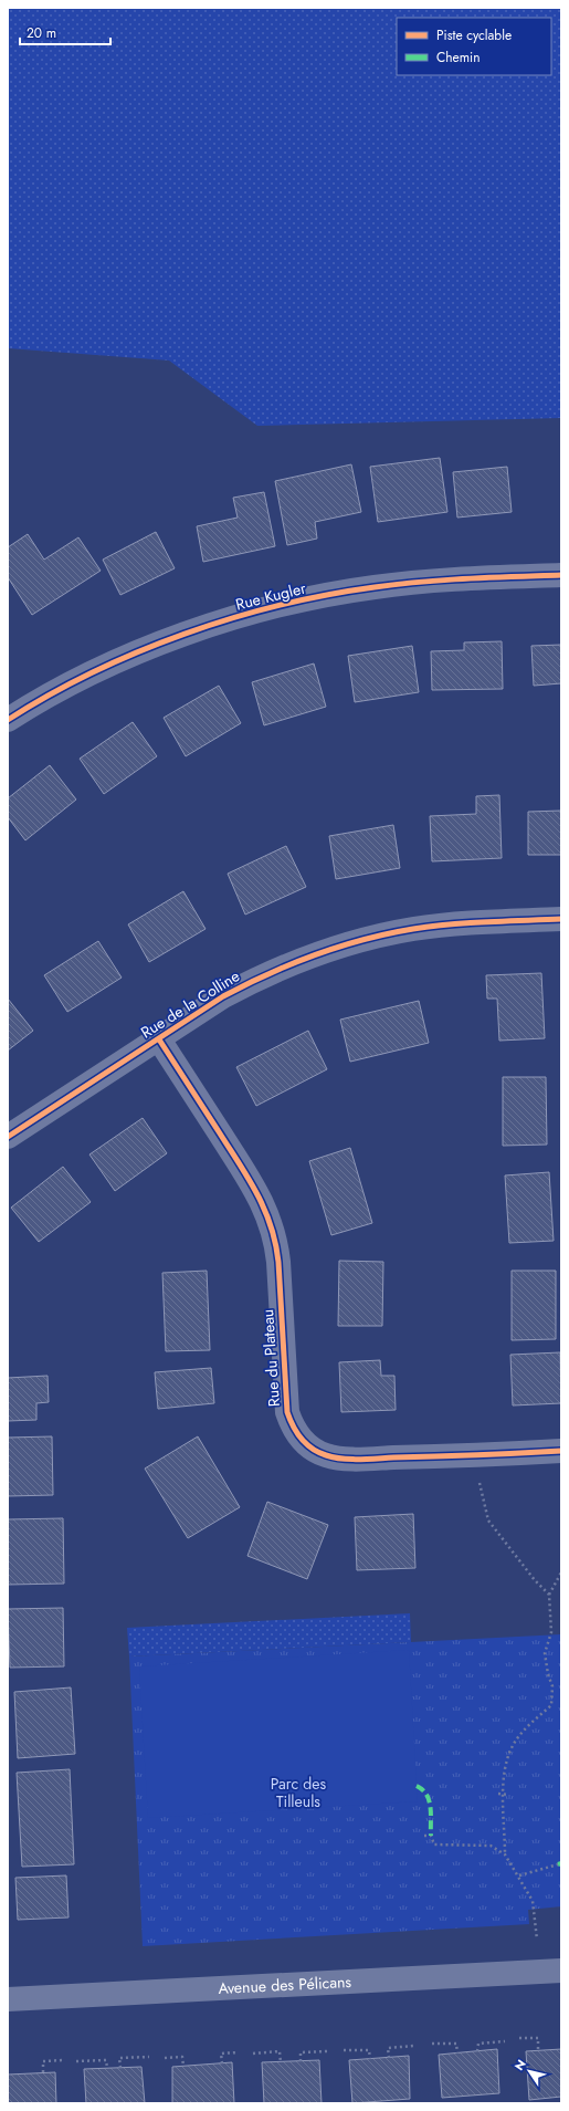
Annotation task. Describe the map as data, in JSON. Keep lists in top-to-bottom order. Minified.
{"streets":{"street":["Rue Kugler","Rue de la Colline","Rue du Plateau","Avenue des Pélicans"]},"crossings":[["Rue de la Colline","Rue du Plateau"]],"parks":["Parc des Tilleuls"],"legend":["Piste cyclable","Chemin"],"scale_bar":"20 m","north":"top left"}
